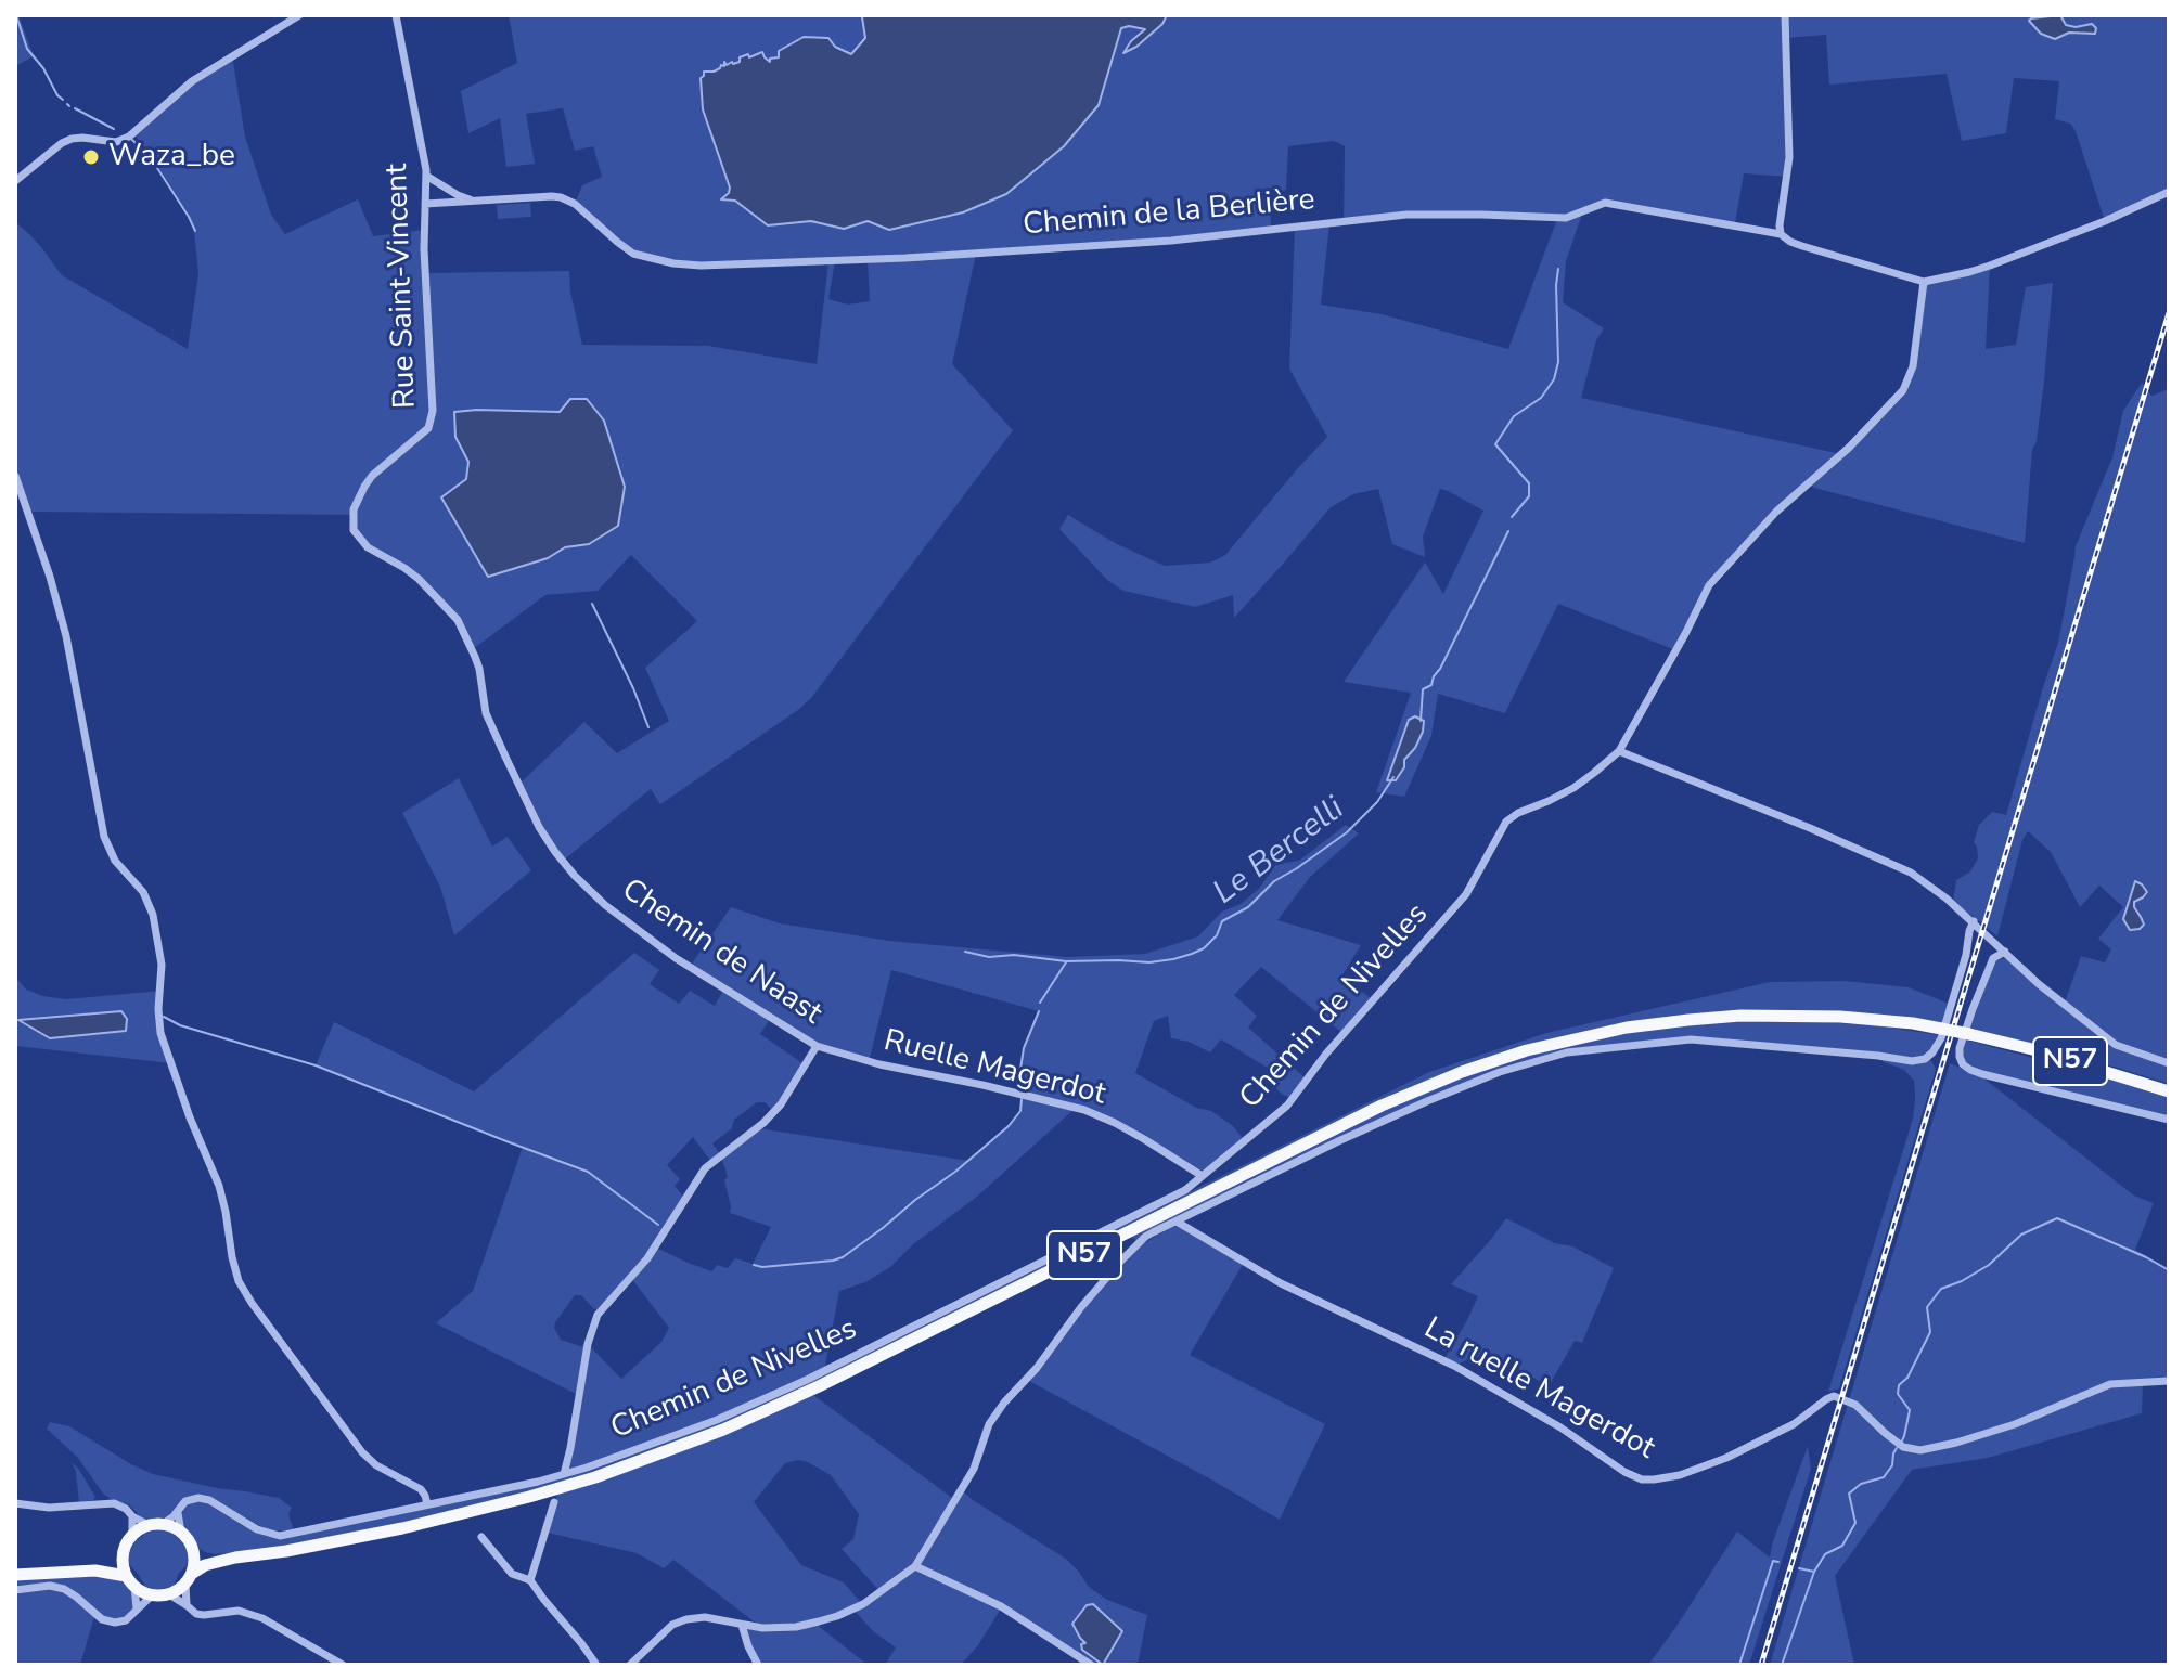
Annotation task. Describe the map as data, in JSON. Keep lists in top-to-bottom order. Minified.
{"streets":{"highway":["N57"],"street":["Chemin de la Berlière","Rue Saint-Vincent","Chemin de Naast","Chemin de Nivelles","Ruelle Magerdot","La ruelle Magerdot"]},"crossings":[["Chemin de la Berlière","Rue Saint-Vincent"],["Chemin de la Berlière","Chemin de Nivelles"],["Rue Saint-Vincent","Chemin de Naast"],["Chemin de Naast","Chemin de Nivelles"],["Chemin de Naast","Ruelle Magerdot"],["Chemin de Nivelles","N57"],["Chemin de Nivelles","Ruelle Magerdot"]],"water":["Le Bercelli"],"places":["Waza_be"]}
